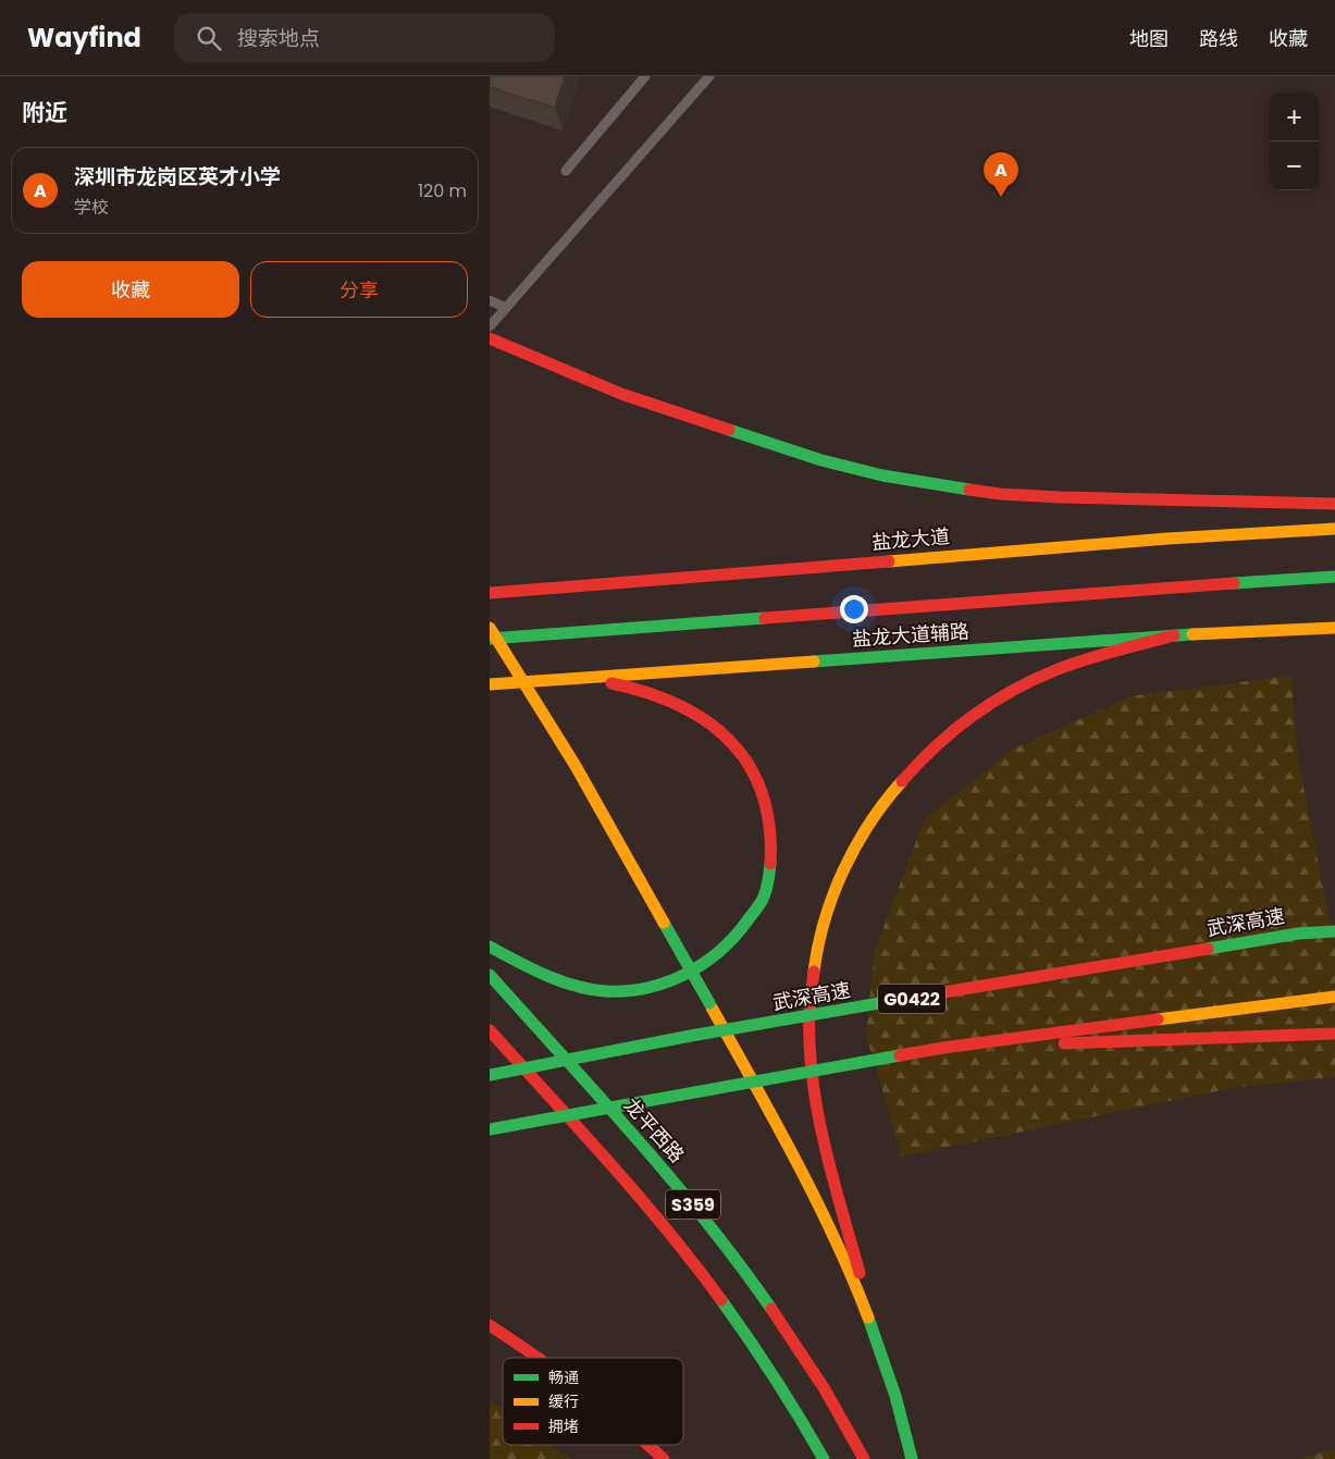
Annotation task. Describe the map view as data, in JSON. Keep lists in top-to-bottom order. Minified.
{"streets":{"main road":["盐龙大道","盐龙大道辅路","武深高速","G0422","龙平西路","S359"]},"legend":["畅通","缓行","拥堵"],"page":{"header":"Wayfind","search":"搜索地点","nav":["地图","路线","收藏"],"heading":"附近","map_buttons":["+","−"],"list":[{"mark":"A","name":"深圳市龙岗区英才小学","note":"学校","value":"120 m"}],"pins":"A","buttons":["收藏","分享"]}}
